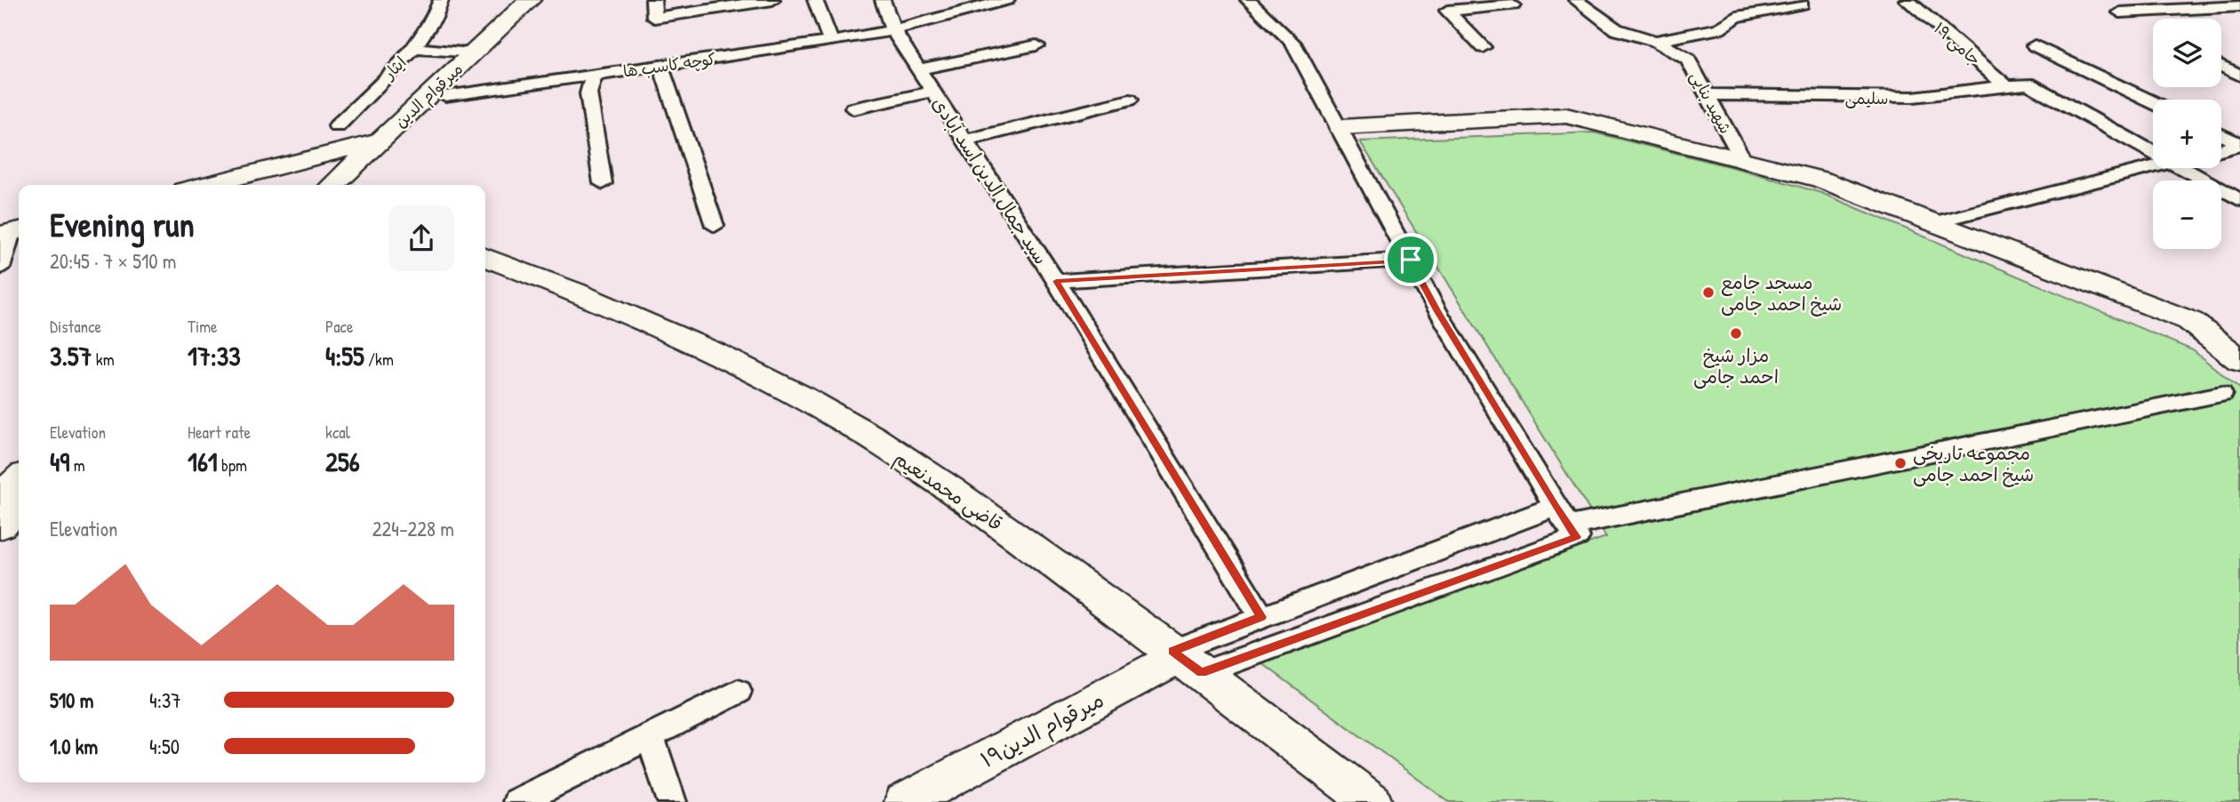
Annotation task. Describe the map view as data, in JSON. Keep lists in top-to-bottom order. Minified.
{"streets":{"main road":["میرقوام الدین","قاضی محمدنعیم","میرقوام الدین۱۹"],"street":["جامی ۱۹","کوچه کاسب ها","ایثار","سلیمی","شهید بنایی","سید جمال الدین اسد آبادی"]},"crossings":[["جامی ۱۹","سلیمی"],["کوچه کاسب ها","میرقوام الدین"],["کوچه کاسب ها","سید جمال الدین اسد آبادی"],["سلیمی","شهید بنایی"],["قاضی محمدنعیم","میرقوام الدین۱۹"]],"places":["مسجد جامع شیخ احمد جامی","مزار شیخ احمد جامی","مجموعه تاریخی شیخ احمد جامی"],"page":{"map_buttons":["+","−"],"heading":["Evening run","20:45 · 7 × 510 m"],"stats":[["Distance","3.57 km"],["Time","17:33"],["Pace","4:55 /km"],["Elevation","49 m"],["Heart rate","161 bpm"],["kcal","256"]],"chart":["Elevation","224–228 m"],"list":[{"name":"510 m","note":"4:37"},{"name":"1.0 km","note":"4:50"}]}}
